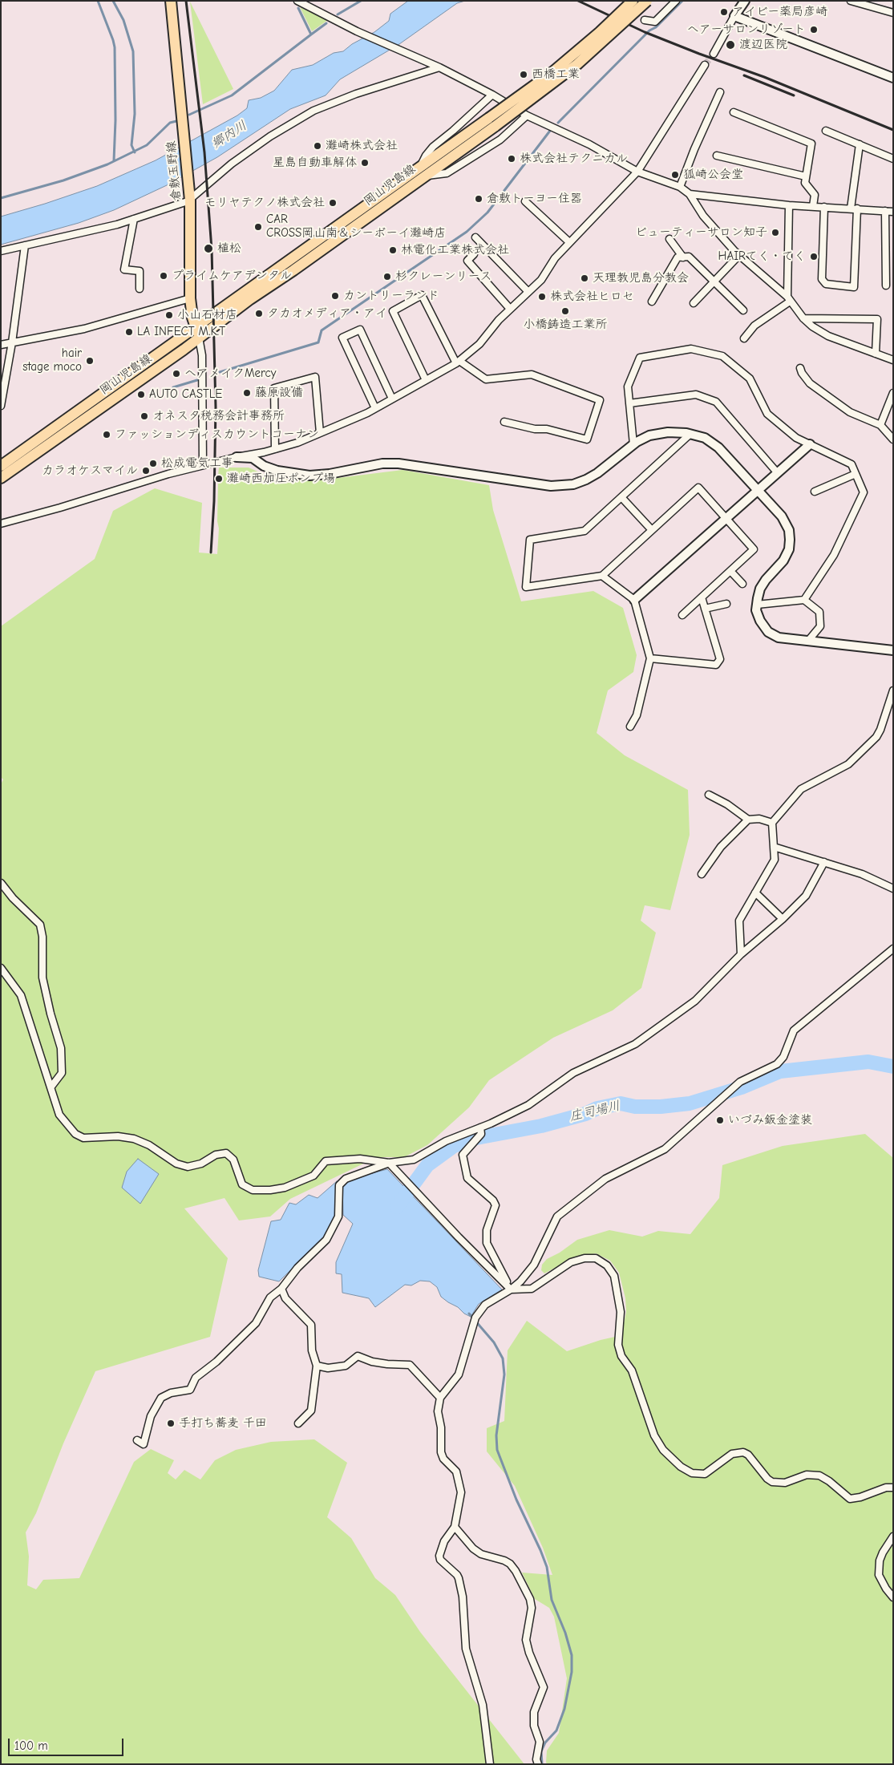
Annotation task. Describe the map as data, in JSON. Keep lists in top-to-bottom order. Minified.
{"streets":{"main road":["倉敷玉野線","岡山児島線"]},"crossings":[["倉敷玉野線","岡山児島線"]],"water":["郷内川","庄司場川"],"places":["アイビー薬局彦崎","ヘアーサロンリゾート","渡辺医院","西橋工業","灘崎株式会社","株式会社テクニカル","星島自動車解体","狐崎公会堂","倉敷トーヨー住器","モリヤテクノ株式会社","CAR CROSS岡山南＆シーボーイ灘崎店","ビューティーサロン知子","植松","林電化工業株式会社","HAIRてく・てく","プライムケアデンタル","杉クレーンリース","天理教児島分教会","カントリーランド","株式会社ヒロセ","小橋鋳造工業所","タカオメディア・アイ","小山石材店","LA INFECT M.K.T","hair stage moco","ヘアメイクMercy","藤原設備","AUTO CASTLE","オネスタ税務会計事務所","ファッションディスカウントコーナン","松成電気工事","カラオケスマイル","灘崎西加圧ポンプ場","いづみ鈑金塗装","手打ち蕎麦 千田"],"scale_bar":"100 m"}
